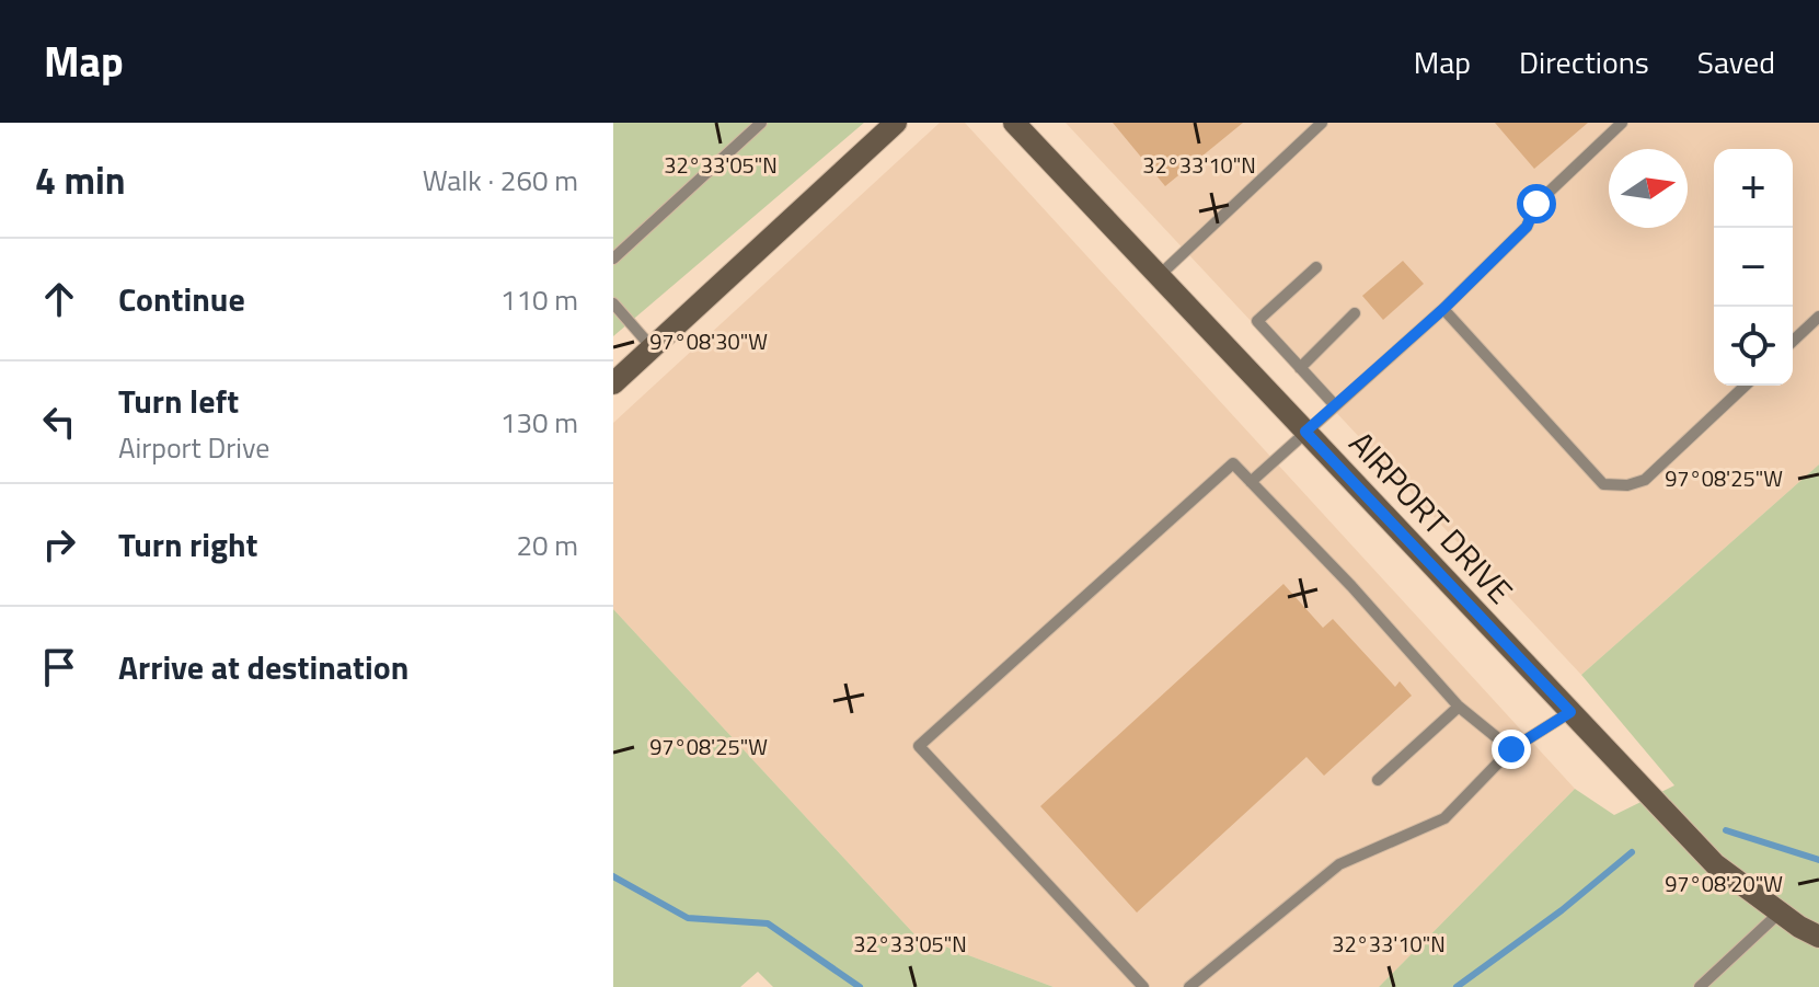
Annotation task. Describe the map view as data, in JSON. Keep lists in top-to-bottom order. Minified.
{"streets":{"street":["AIRPORT DRIVE"]},"north":"right","page":{"header":"Map","nav":["Map","Directions","Saved"],"heading":["4 min","Walk · 260 m"],"map_buttons":["+","−"],"list":[["Continue","110 m"],["Turn left","Airport Drive","130 m"],["Turn right","20 m"],"Arrive at destination"]},"coordinates":["32°33'05\"N","32°33'10\"N","97°08'30\"W","97°08'25\"W","97°08'20\"W"]}
